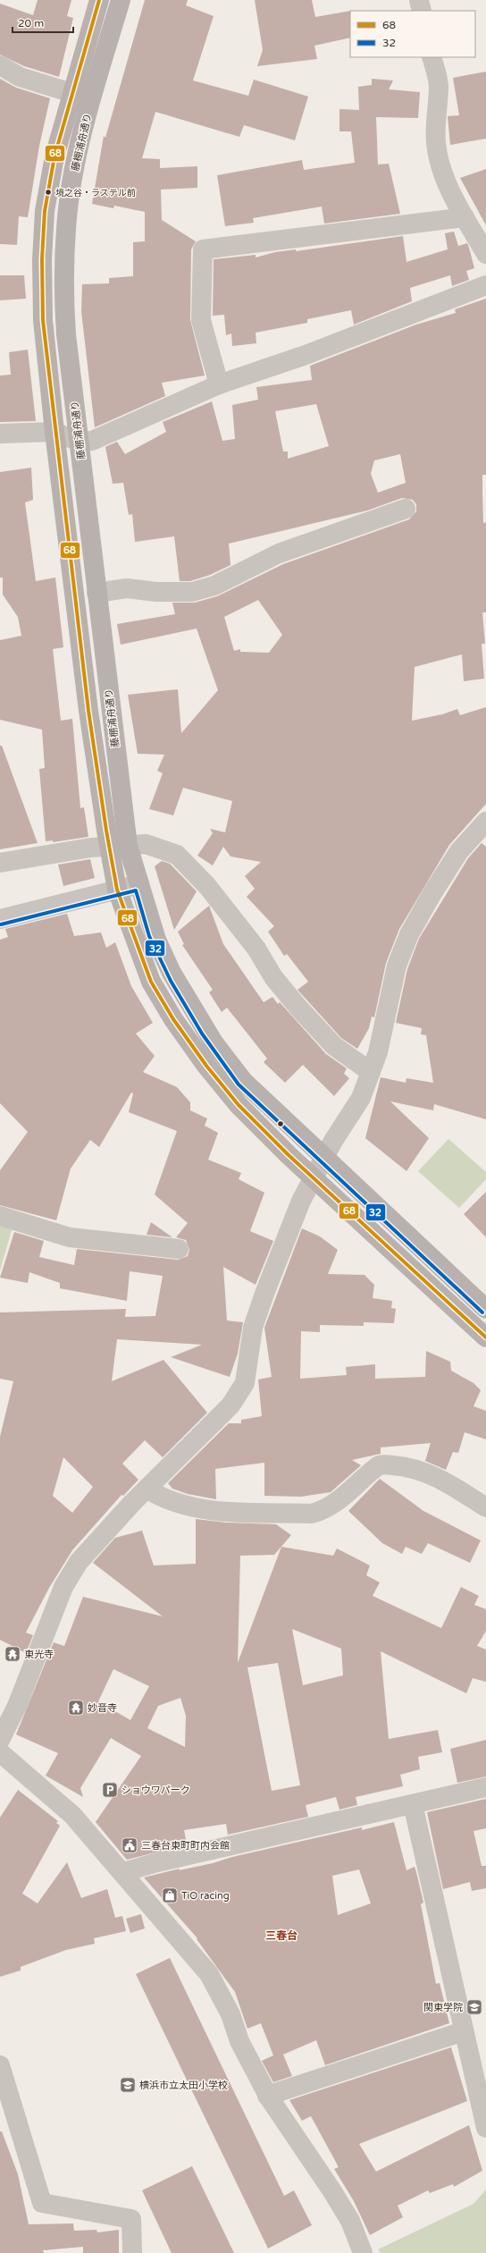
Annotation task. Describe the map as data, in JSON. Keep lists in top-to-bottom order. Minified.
{"streets":{"main road":["藤棚浦舟通り"]},"districts":["三春台"],"places":{"other":["境之谷・ラステル前"],"temple":["東光寺","妙音寺"],"parking":["ショウワパーク"],"public building":["三春台東町町内会館"],"shop":["TiO racing"],"school or university":["関東学院","横浜市立太田小学校"]},"lines":["transit line 68","transit line 32"],"legend":["68","32"],"scale_bar":"20 m"}
